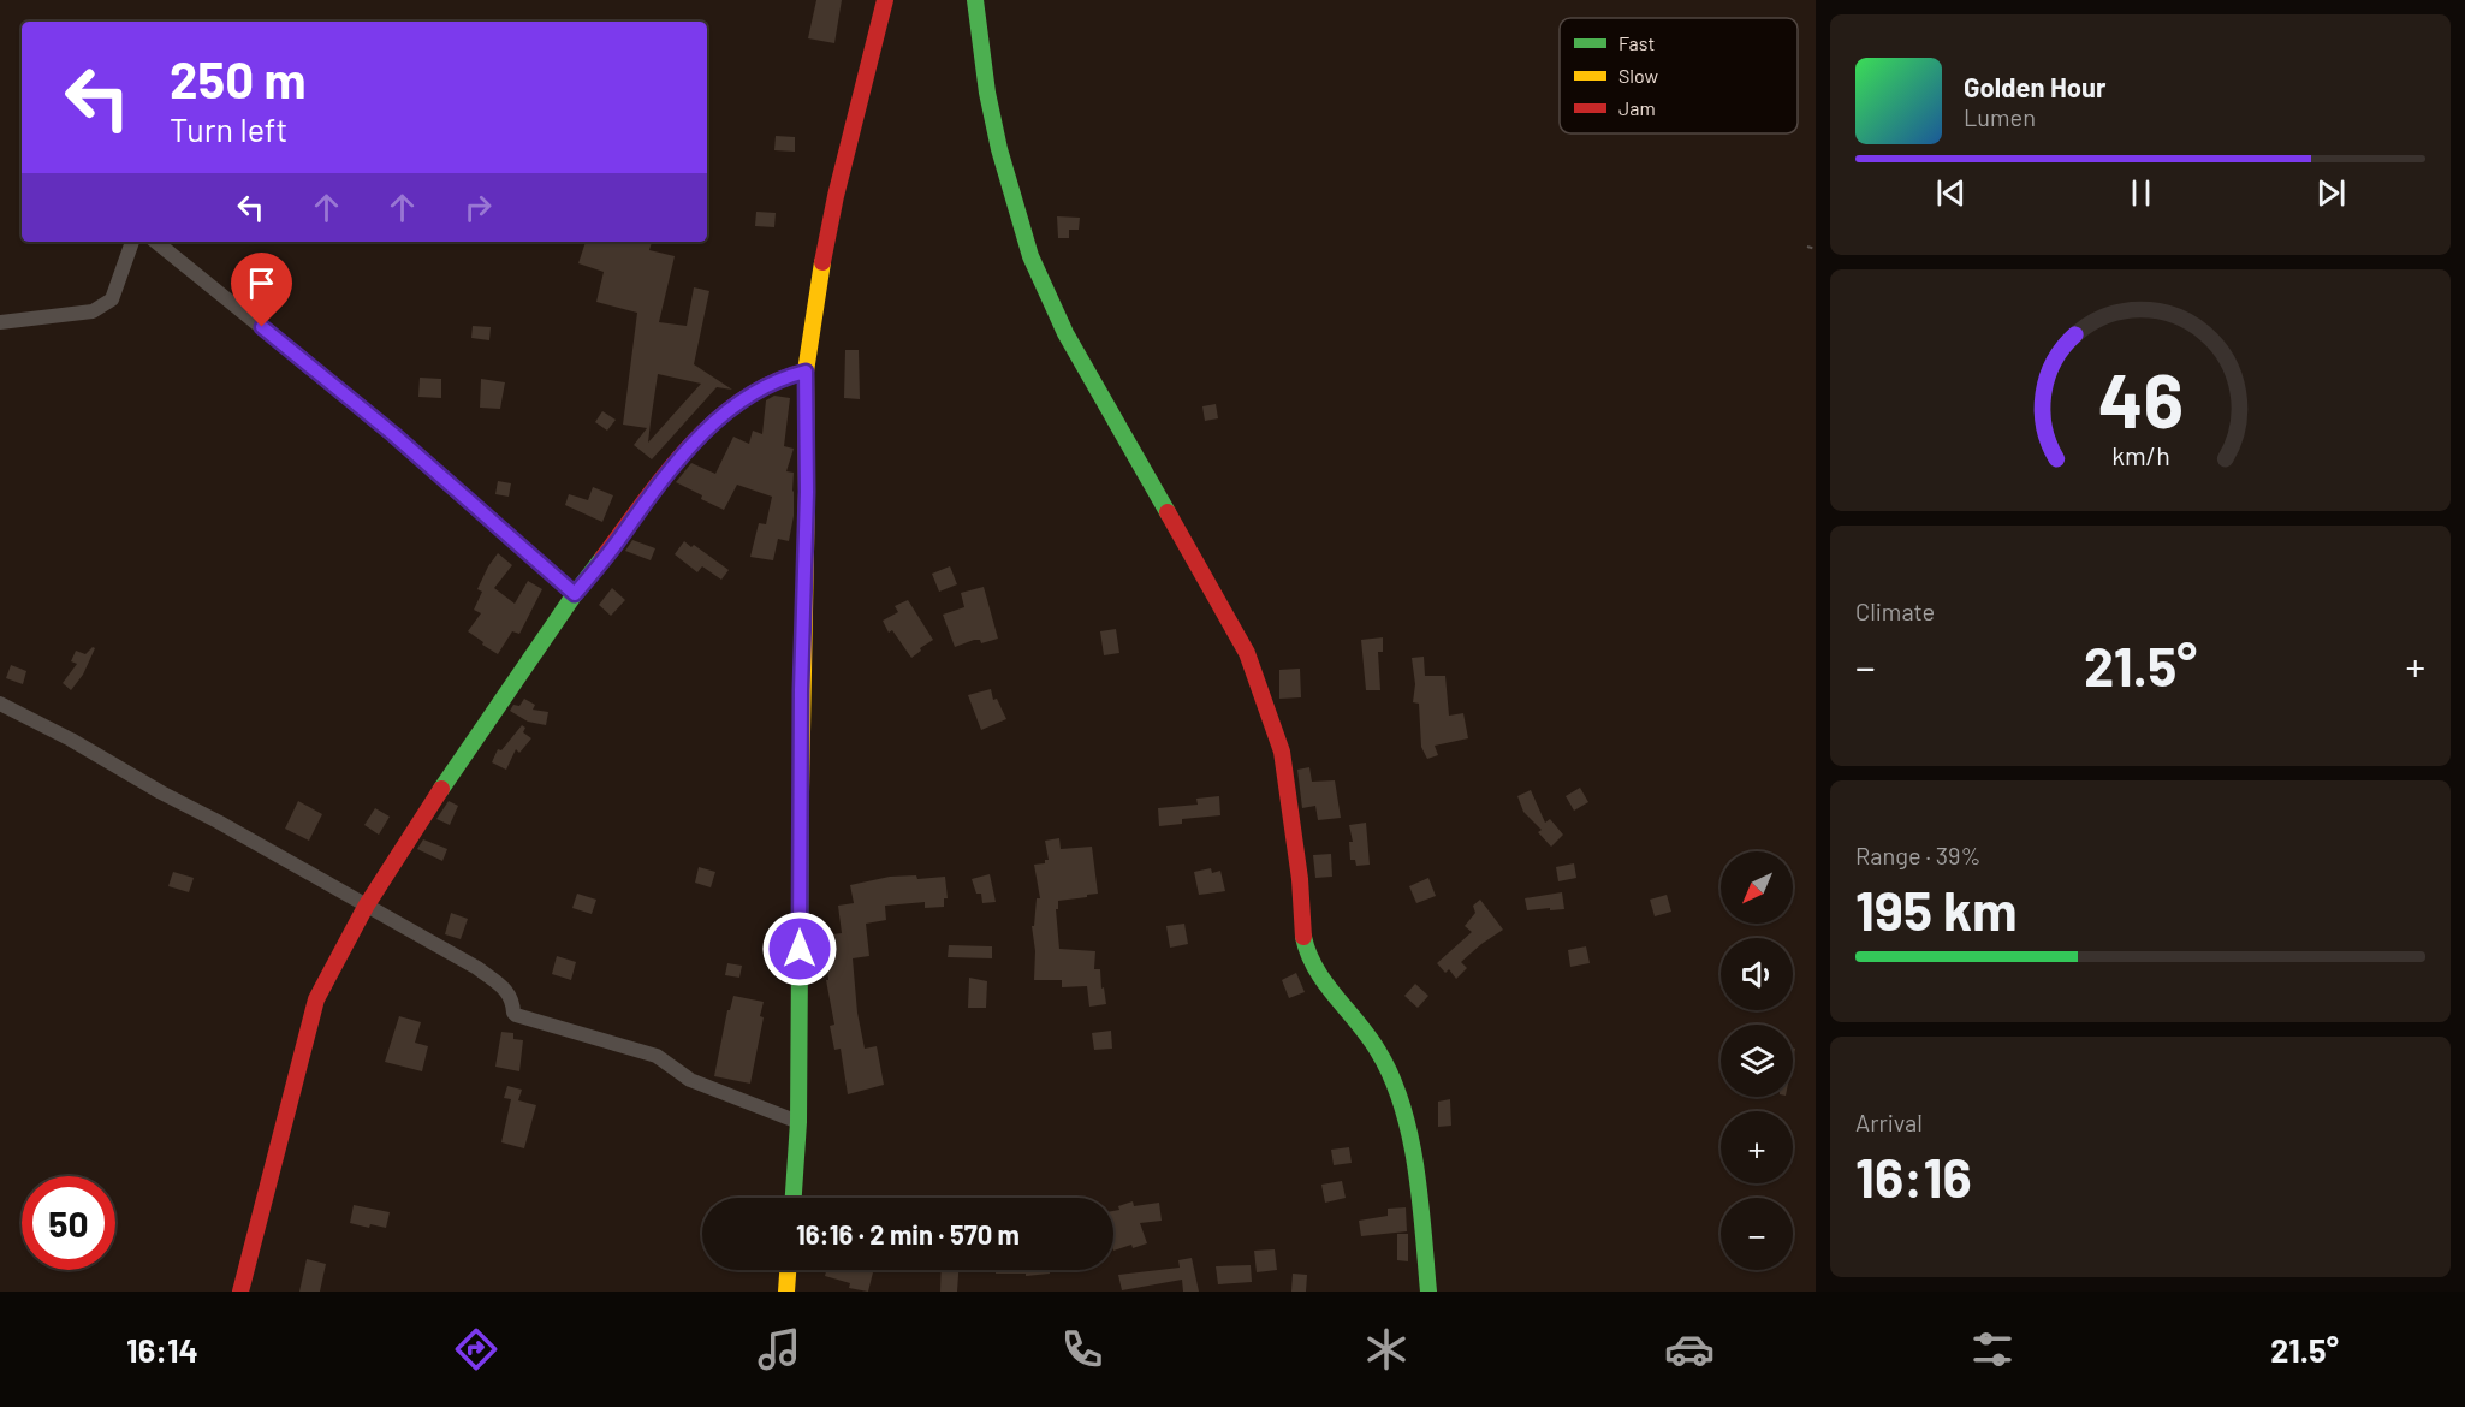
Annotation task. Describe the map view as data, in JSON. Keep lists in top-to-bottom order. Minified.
{"legend":["Fast","Slow","Jam"],"north":"bottom left","page":{"turn":["250 m","Turn left"],"song":["Golden Hour","Lumen"],"tile":["Climate",["Range · 39%","195 km"],["Arrival","16:16"]],"heat":["−","21.5°","+"],"map_buttons":["+","−"],"limit":"50","trip":"16:16 · 2 min · 570 m","tabs":["16:14","21.5°"],"gauge":["46","km/h"]}}
